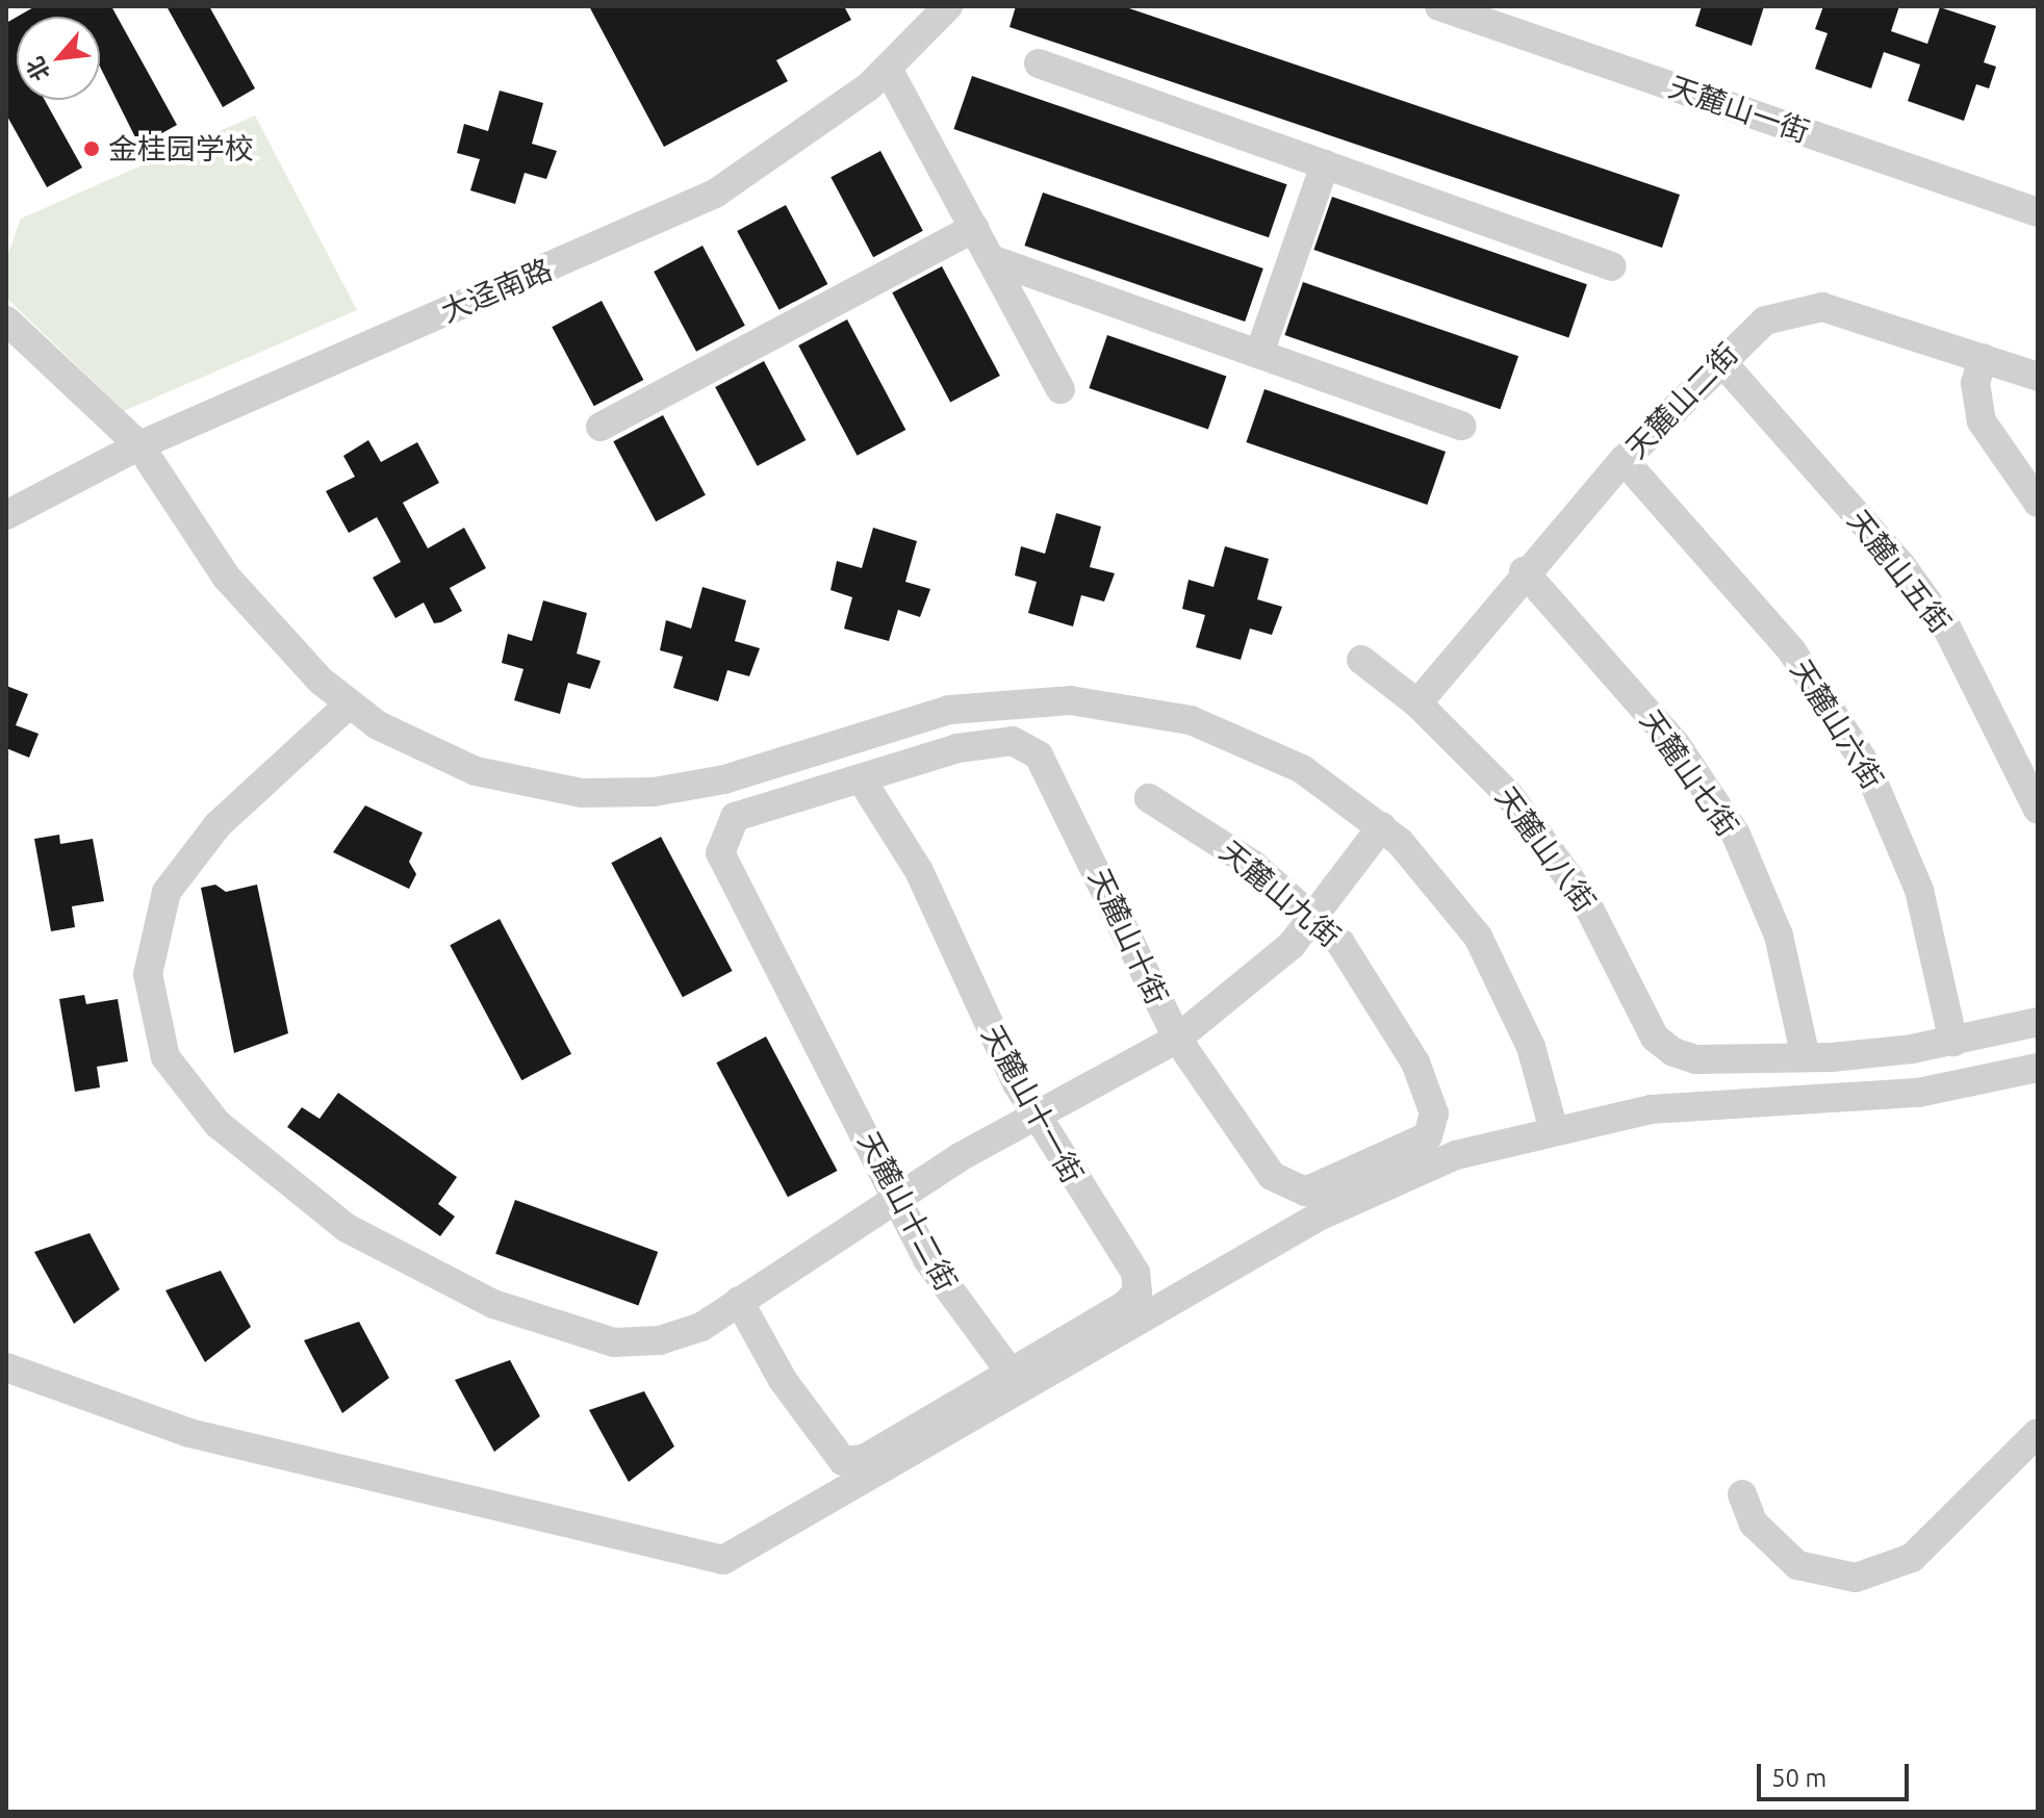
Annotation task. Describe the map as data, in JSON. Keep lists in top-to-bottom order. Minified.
{"streets":{"street":["天麓山一街","大迳南路","天麓山二街","天麓山五街","天麓山六街","天麓山七街","天麓山八街","天麓山九街","天麓山十街","天麓山十一街","天麓山十二街"]},"crossings":[["天麓山二街","天麓山五街"],["天麓山二街","天麓山六街"],["天麓山二街","天麓山七街"],["天麓山二街","天麓山八街"],["天麓山七街","天麓山八街"],["天麓山九街","天麓山十街"],["天麓山十街","天麓山十一街"],["天麓山十街","天麓山十二街"],["天麓山十一街","天麓山十二街"]],"places":["金桂园学校"],"scale_bar":"50 m","north":"bottom left"}
